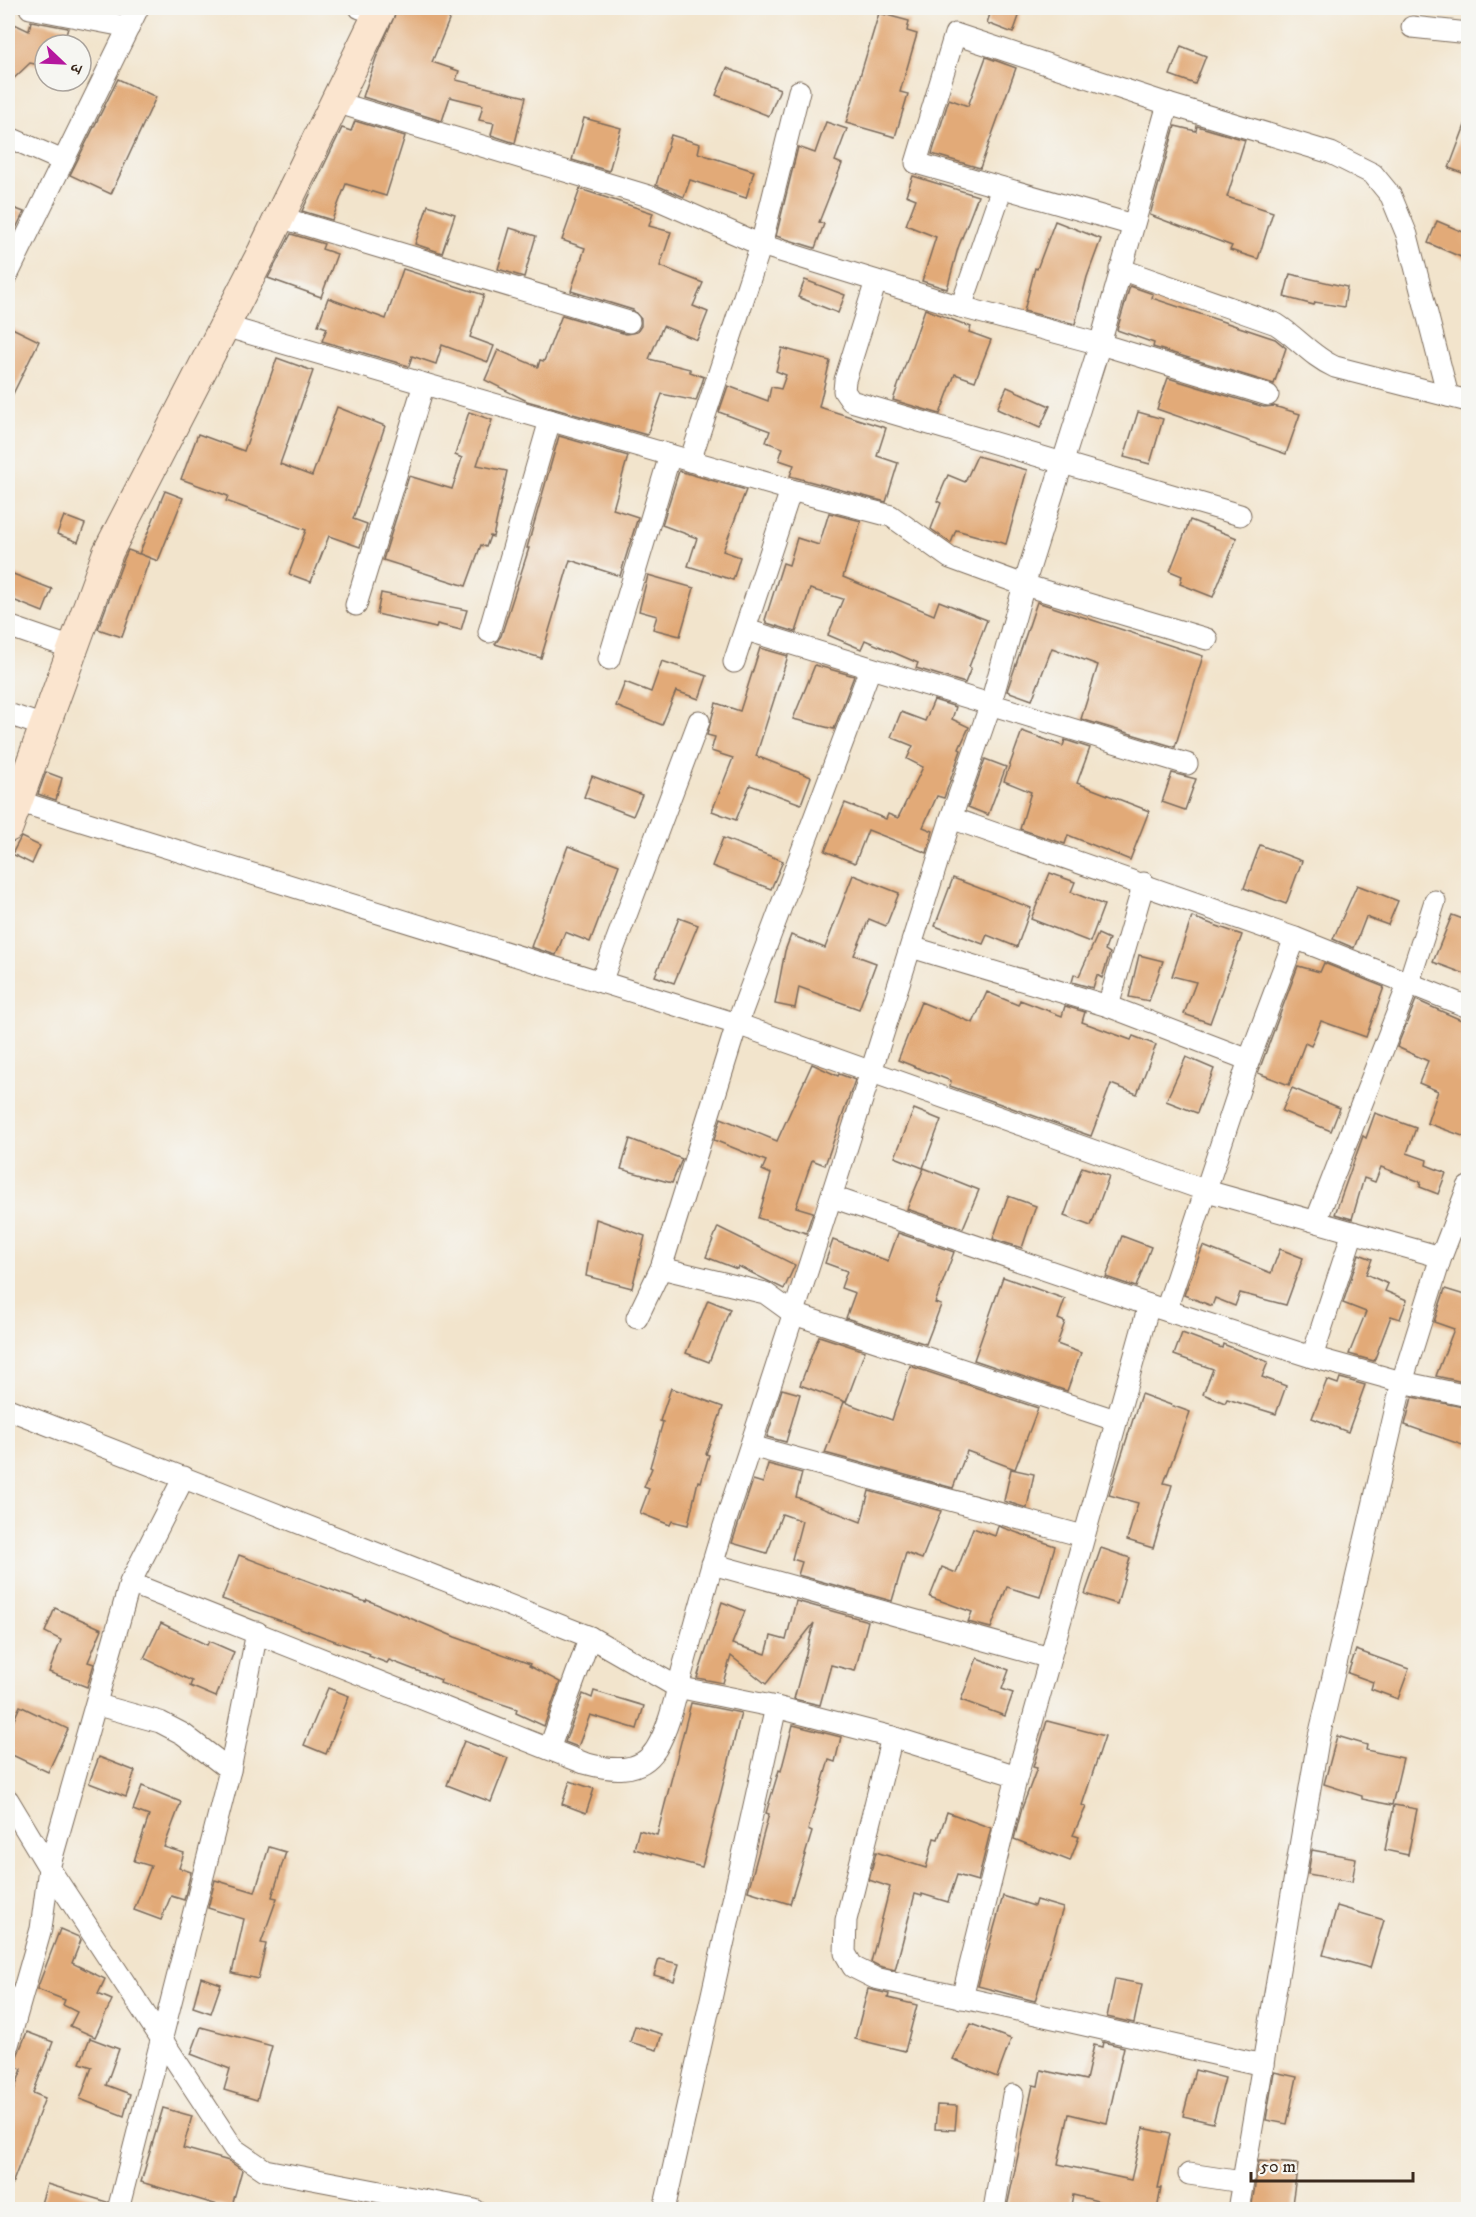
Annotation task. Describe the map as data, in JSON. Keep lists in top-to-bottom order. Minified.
{"scale_bar":"50 m","north":"bottom right"}
